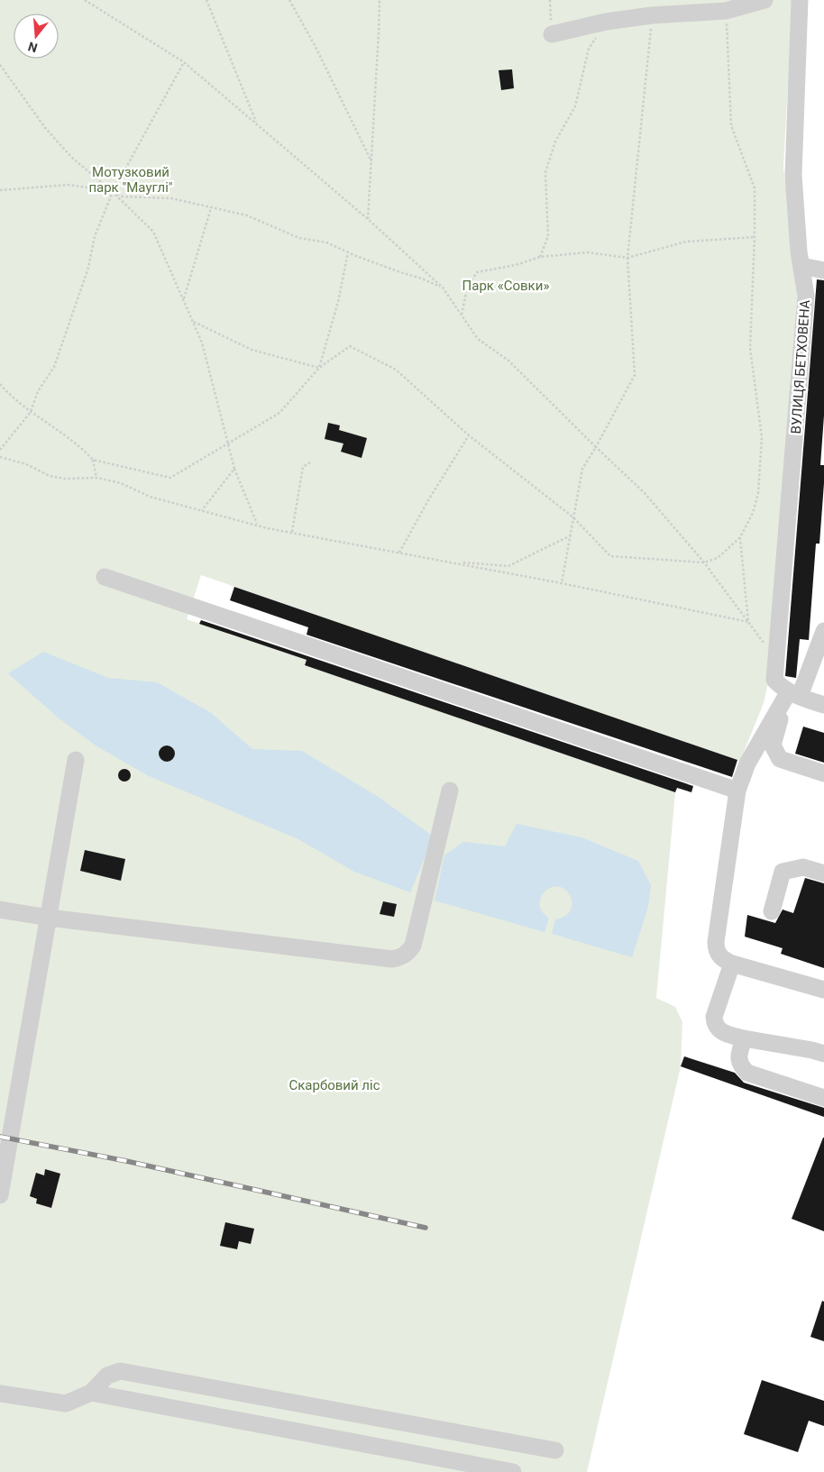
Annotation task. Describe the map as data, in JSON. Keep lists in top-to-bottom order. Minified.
{"streets":{"street":["ВУЛИЦЯ БЕТХОВЕНА"]},"parks":["Мотузковий парк \"Мауглі\"","Парк «Совки»","Скарбовий ліс"],"north":"bottom"}
